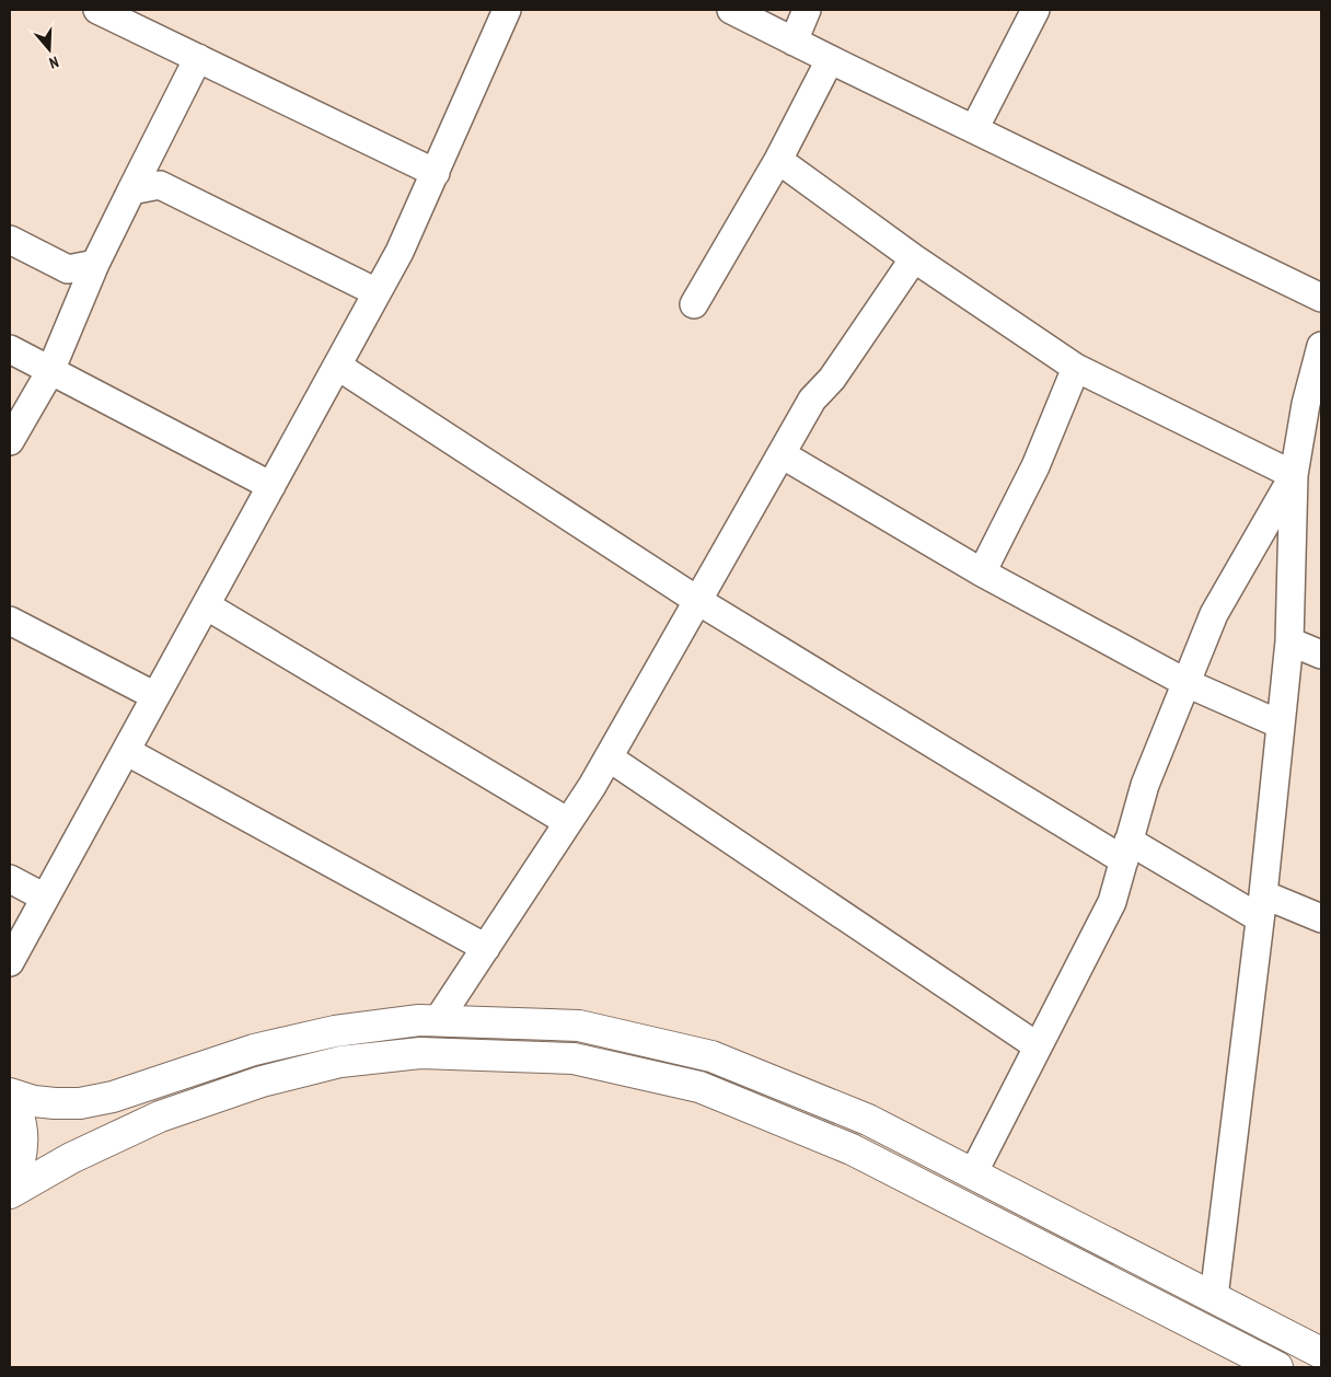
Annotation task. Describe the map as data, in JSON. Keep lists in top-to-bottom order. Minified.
{"north":"bottom"}
